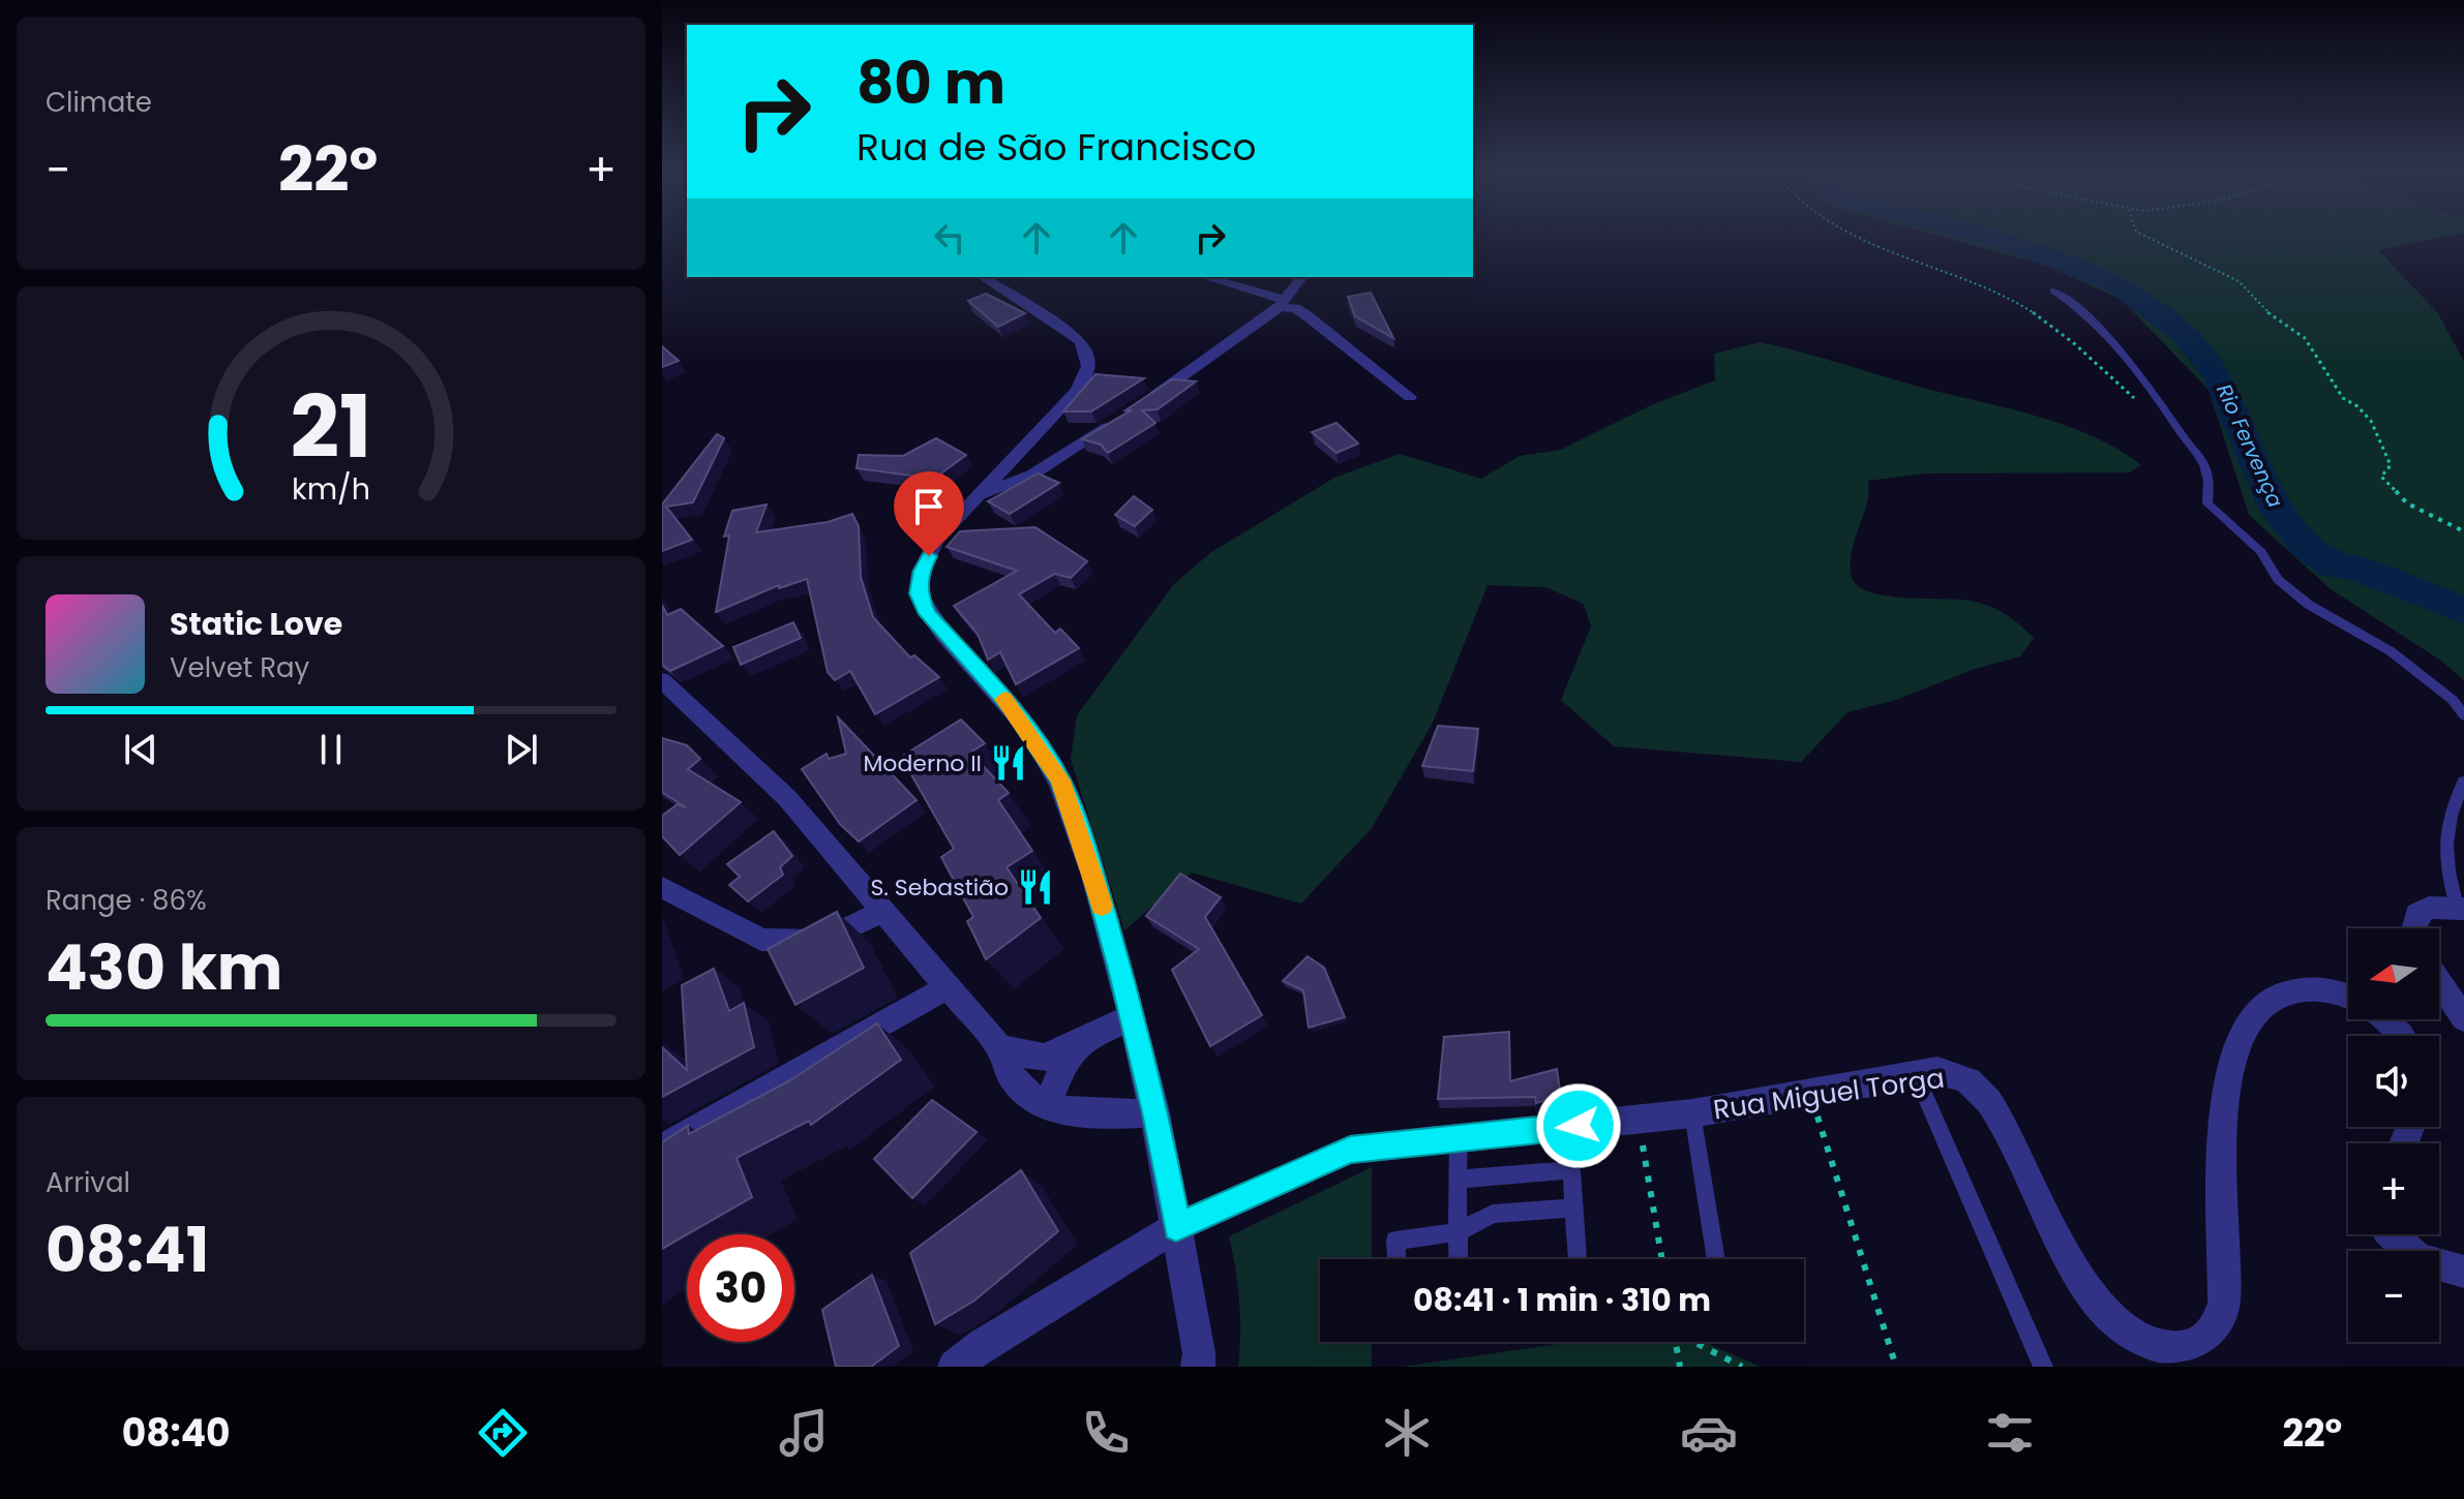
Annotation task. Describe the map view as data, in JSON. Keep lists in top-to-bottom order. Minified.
{"streets":{"street":["Rua Miguel Torga"]},"water":["Rio Fervença"],"places":{"restaurant":["Moderno II","S. Sebastião"]},"north":"left","page":{"tile":["Climate",["Range · 86%","430 km"],["Arrival","08:41"]],"turn":["80 m","Rua de São Francisco"],"heat":["−","22°","+"],"song":["Static Love","Velvet Ray"],"map_buttons":["+","−"],"limit":"30","trip":"08:41 · 1 min · 310 m","tabs":["08:40","22°"],"gauge":["21","km/h"]}}
